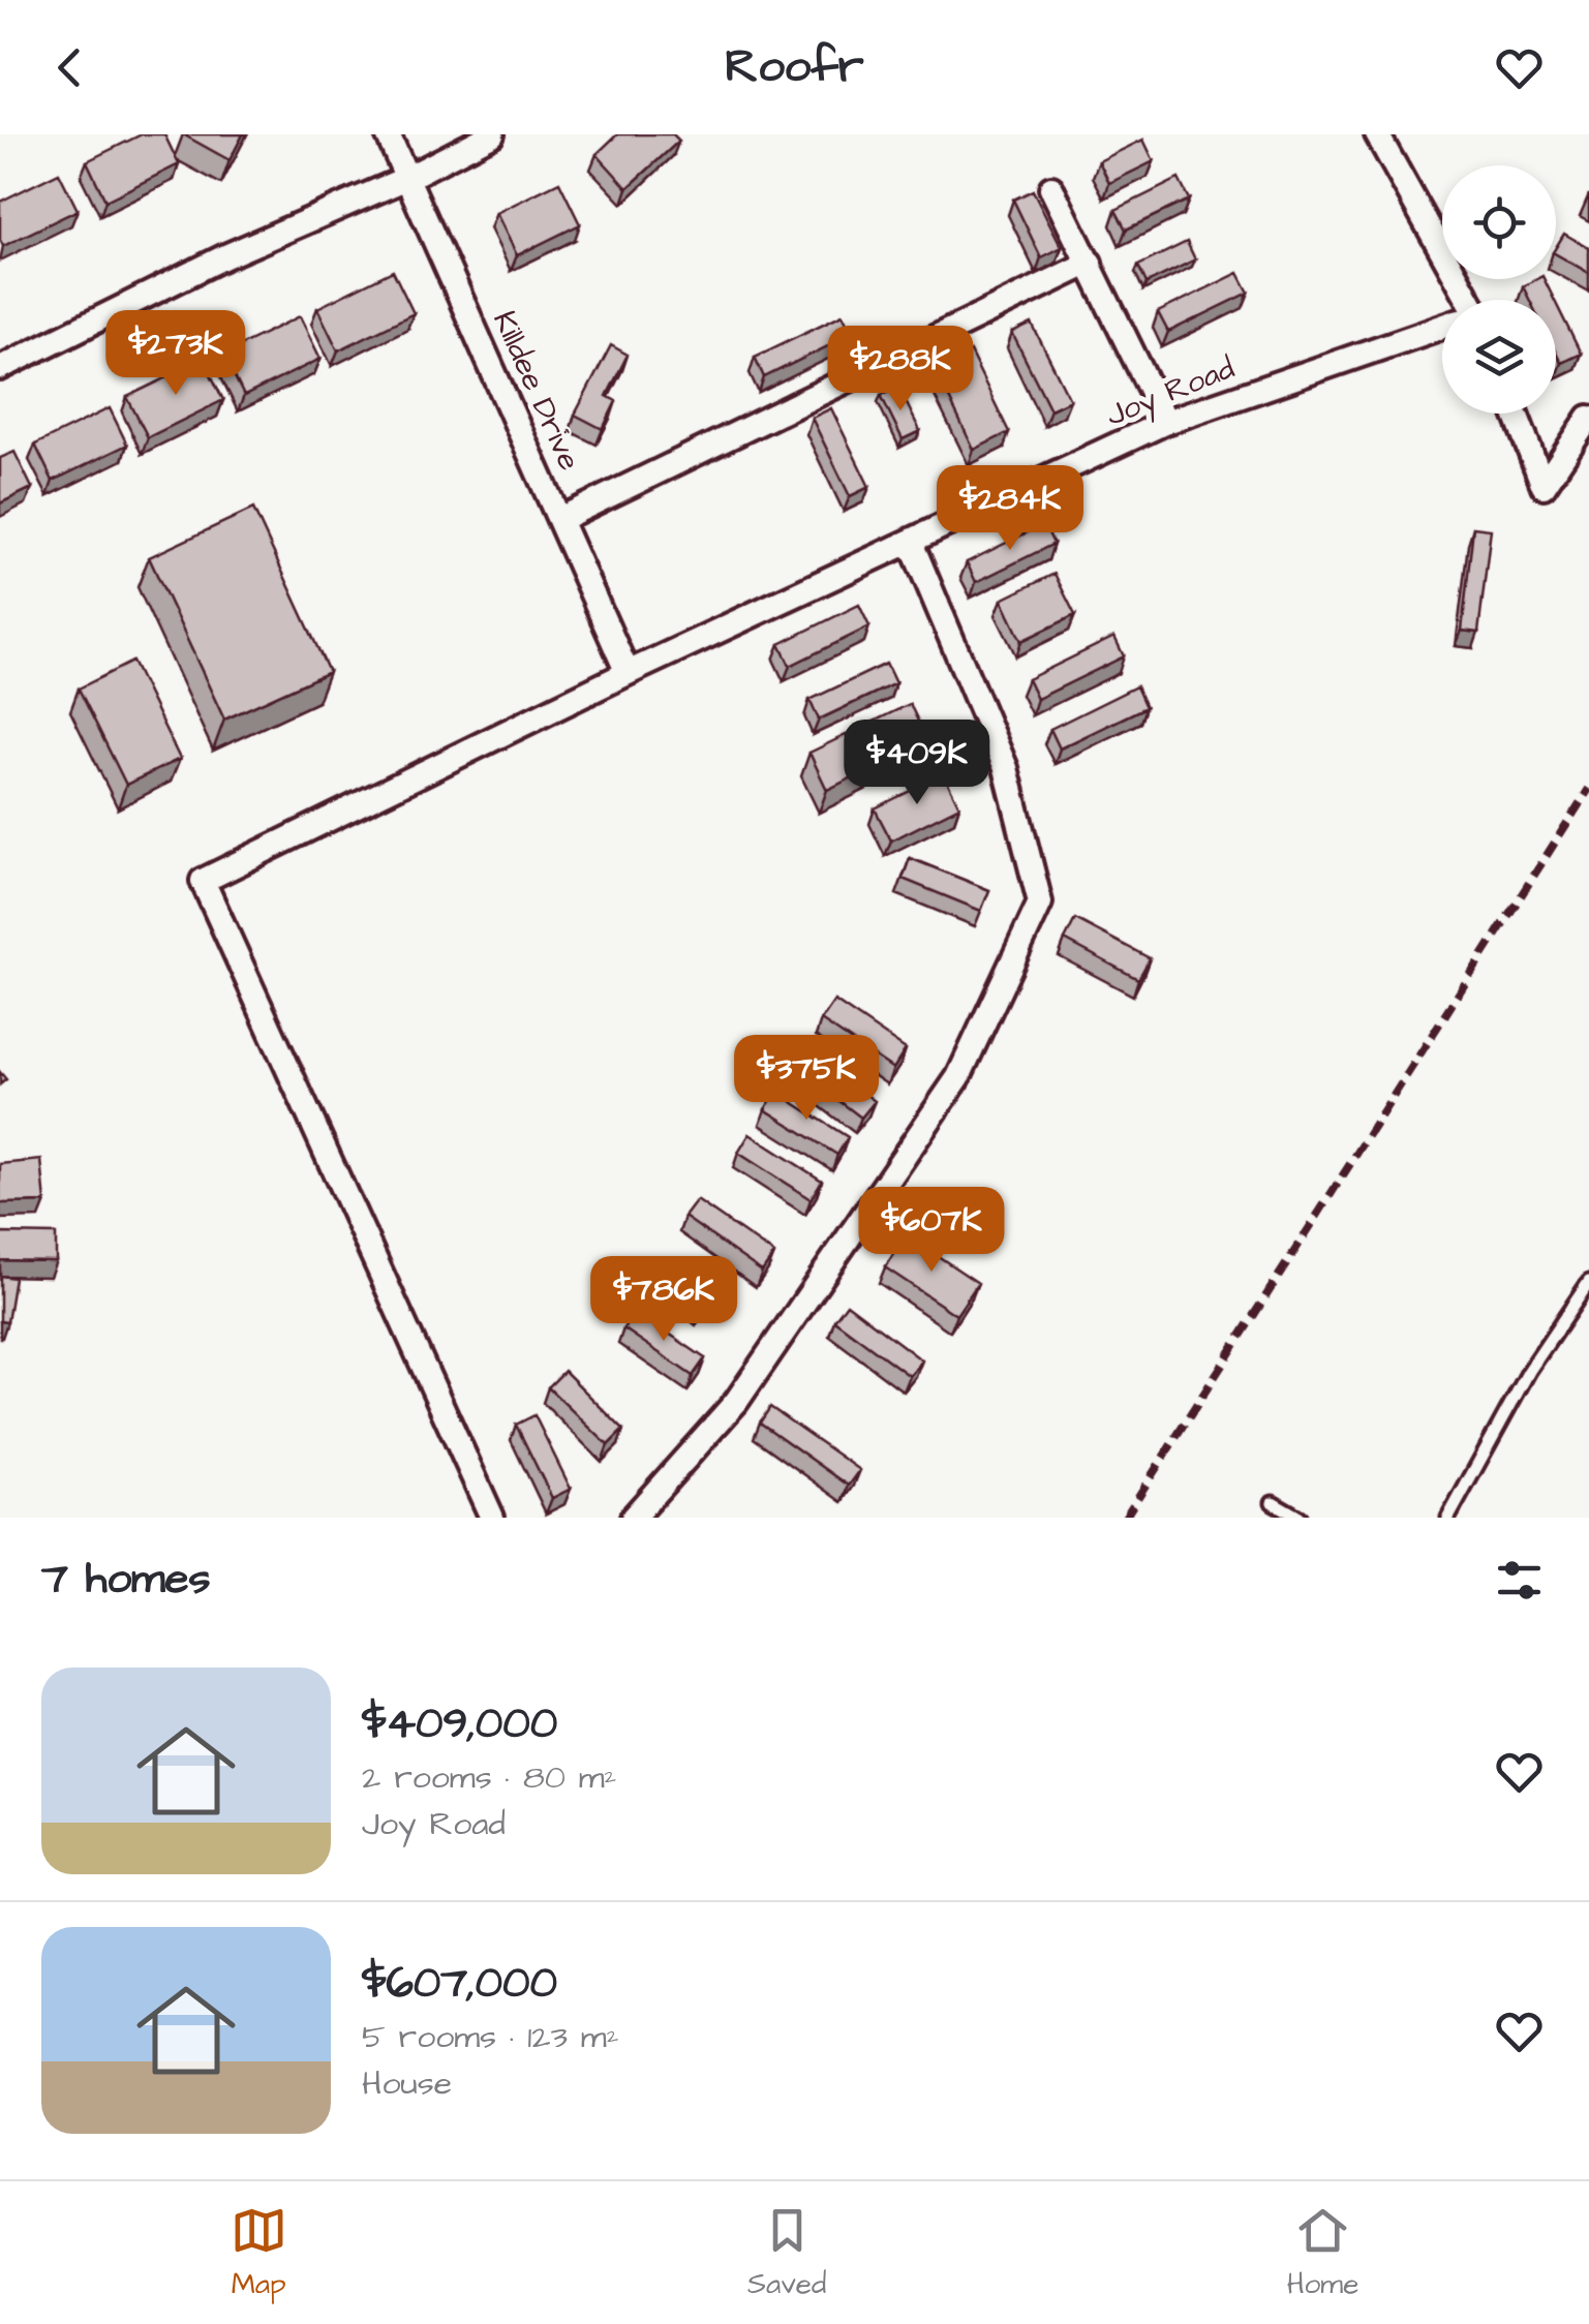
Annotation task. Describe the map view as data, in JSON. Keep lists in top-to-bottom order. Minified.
{"streets":{"street":["Killdee Drive","Joy Road"]},"crossings":[["Killdee Drive","Joy Road"]],"page":{"header":"Roofr","price":["$273K","$288K","$284K","$409K","$375K","$607K","$786K"],"heading":"7 homes","list":[{"name":"$409,000","note":"2 rooms · 80 m² · Joy Road"},{"name":"$607,000","note":"5 rooms · 123 m² · House"}],"tabs":["Map","Saved","Home"]}}
